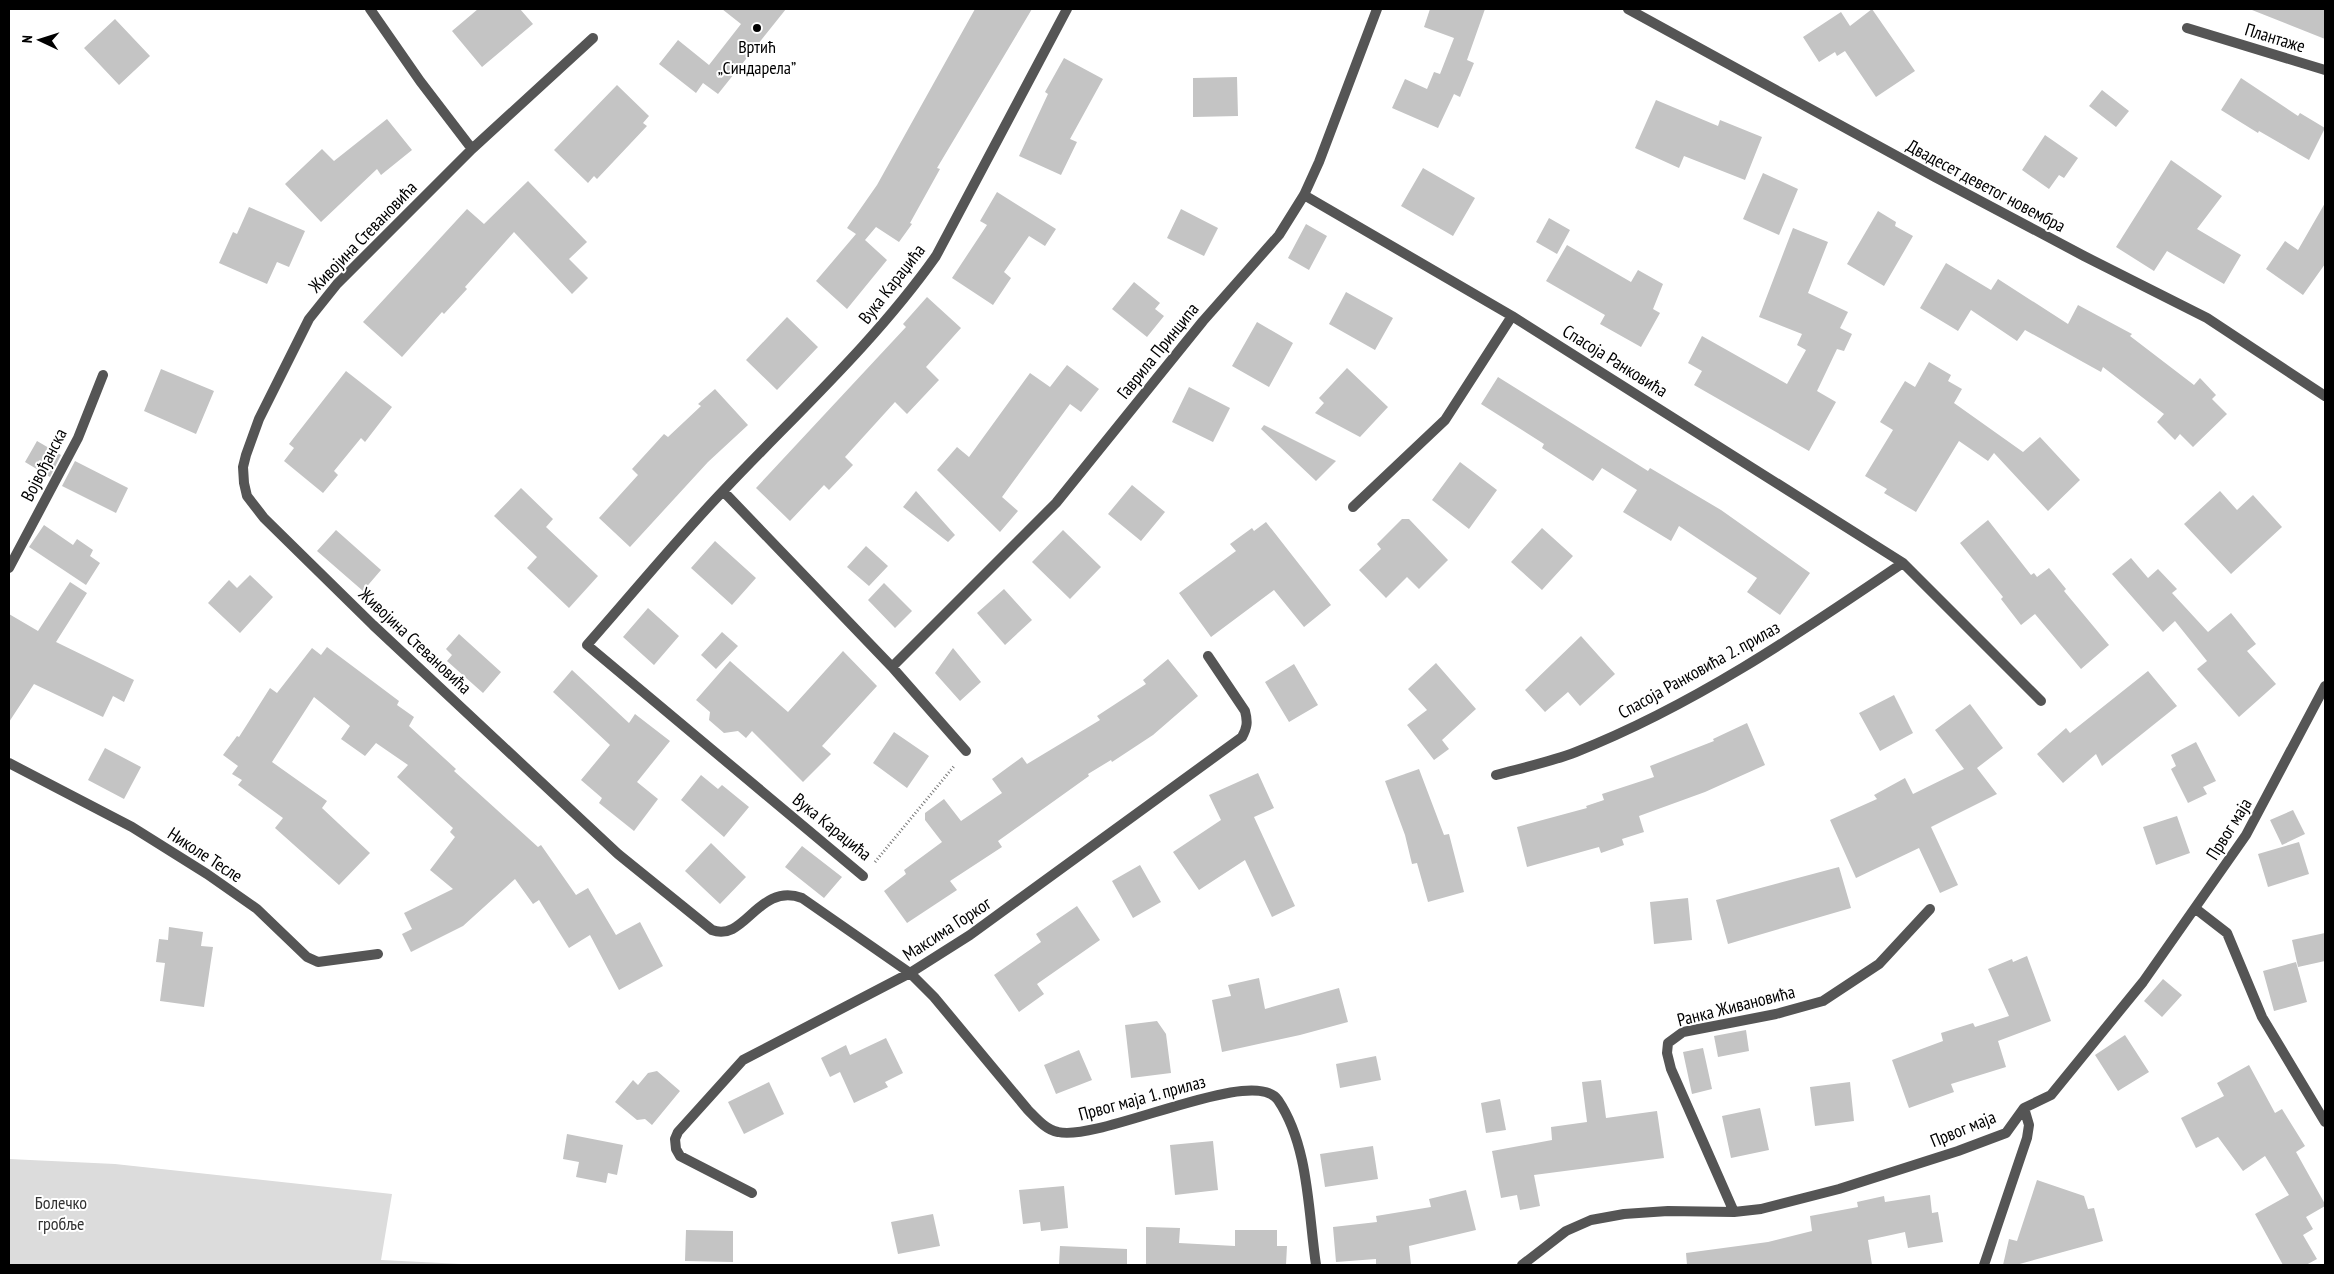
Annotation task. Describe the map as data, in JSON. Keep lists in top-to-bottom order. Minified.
{"streets":{"street":["Плантаже","Двадесет деветог новембра","Живојина Стевановића","Вука Караџића","Гаврила Принципа","Спасоја Ранковића","Војвођанска","Спасоја Ранковића 2. прилаз","Првог маја","Николе Тесле","Максима Горког","Ранка Живановића","Првог маја 1. прилаз"]},"crossings":[["Живојина Стевановића","Максима Горког"],["Живојина Стевановића","Првог маја 1. прилаз"],["Гаврила Принципа","Спасоја Ранковића"],["Спасоја Ранковића","Спасоја Ранковића 2. прилаз"],["Првог маја","Ранка Живановића"],["Максима Горког","Првог маја 1. прилаз"]],"parks":["Болечко гробље"],"places":["Вртић „Синдарела”"],"north":"left"}
